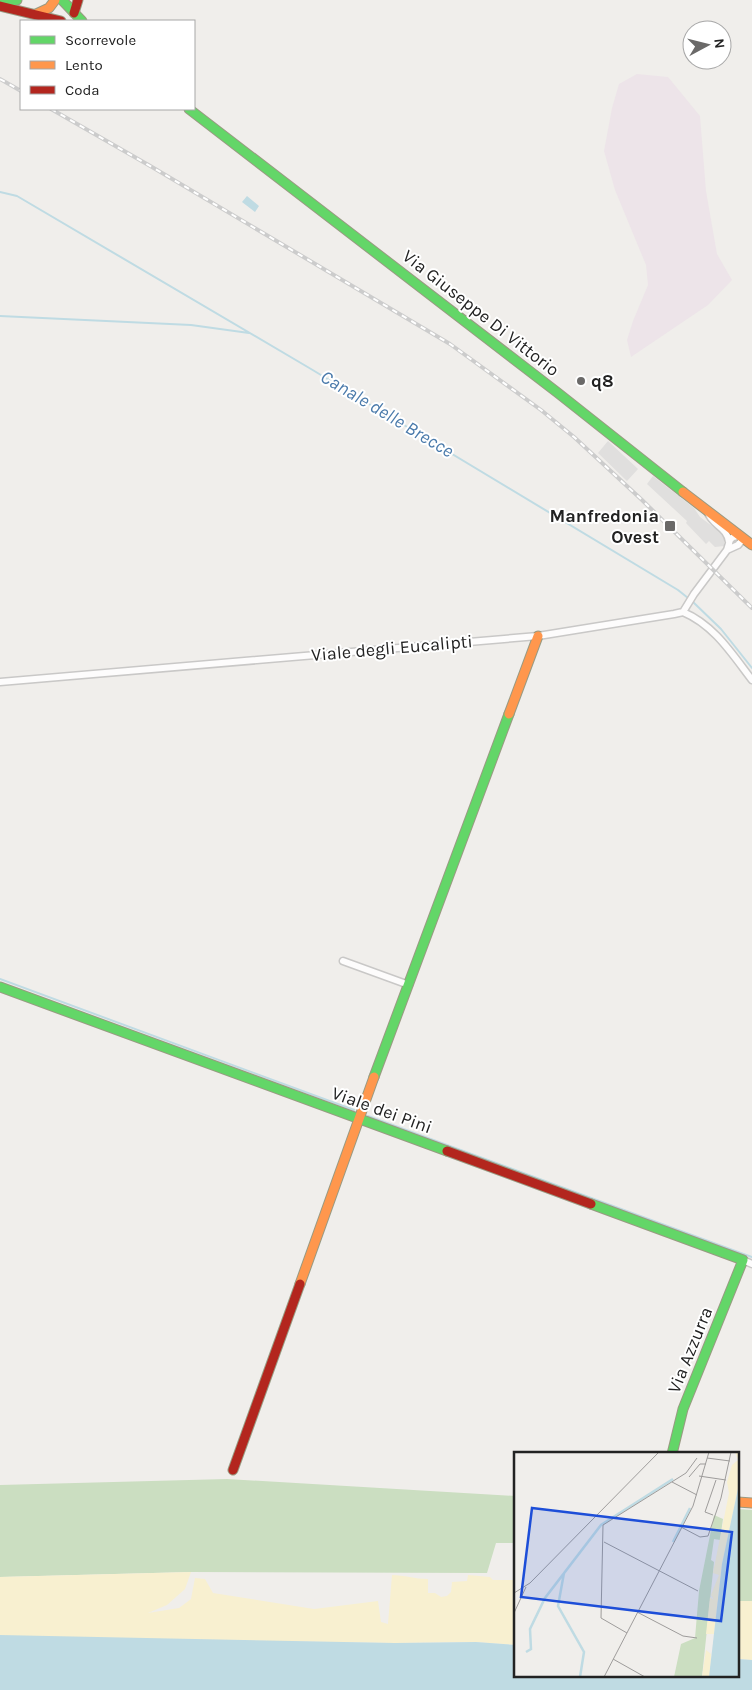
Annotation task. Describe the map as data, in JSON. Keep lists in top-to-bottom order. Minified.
{"streets":{"street":["Via Giuseppe Di Vittorio","Viale degli Eucalipti","Viale dei Pini","Via Azzurra"]},"crossings":[["Viale dei Pini","Via Azzurra"]],"water":["Canale delle Brecce"],"places":{"other":["q8"],"transit":["Manfredonia Ovest"]},"legend":["Scorrevole","Lento","Coda"],"north":"right"}
